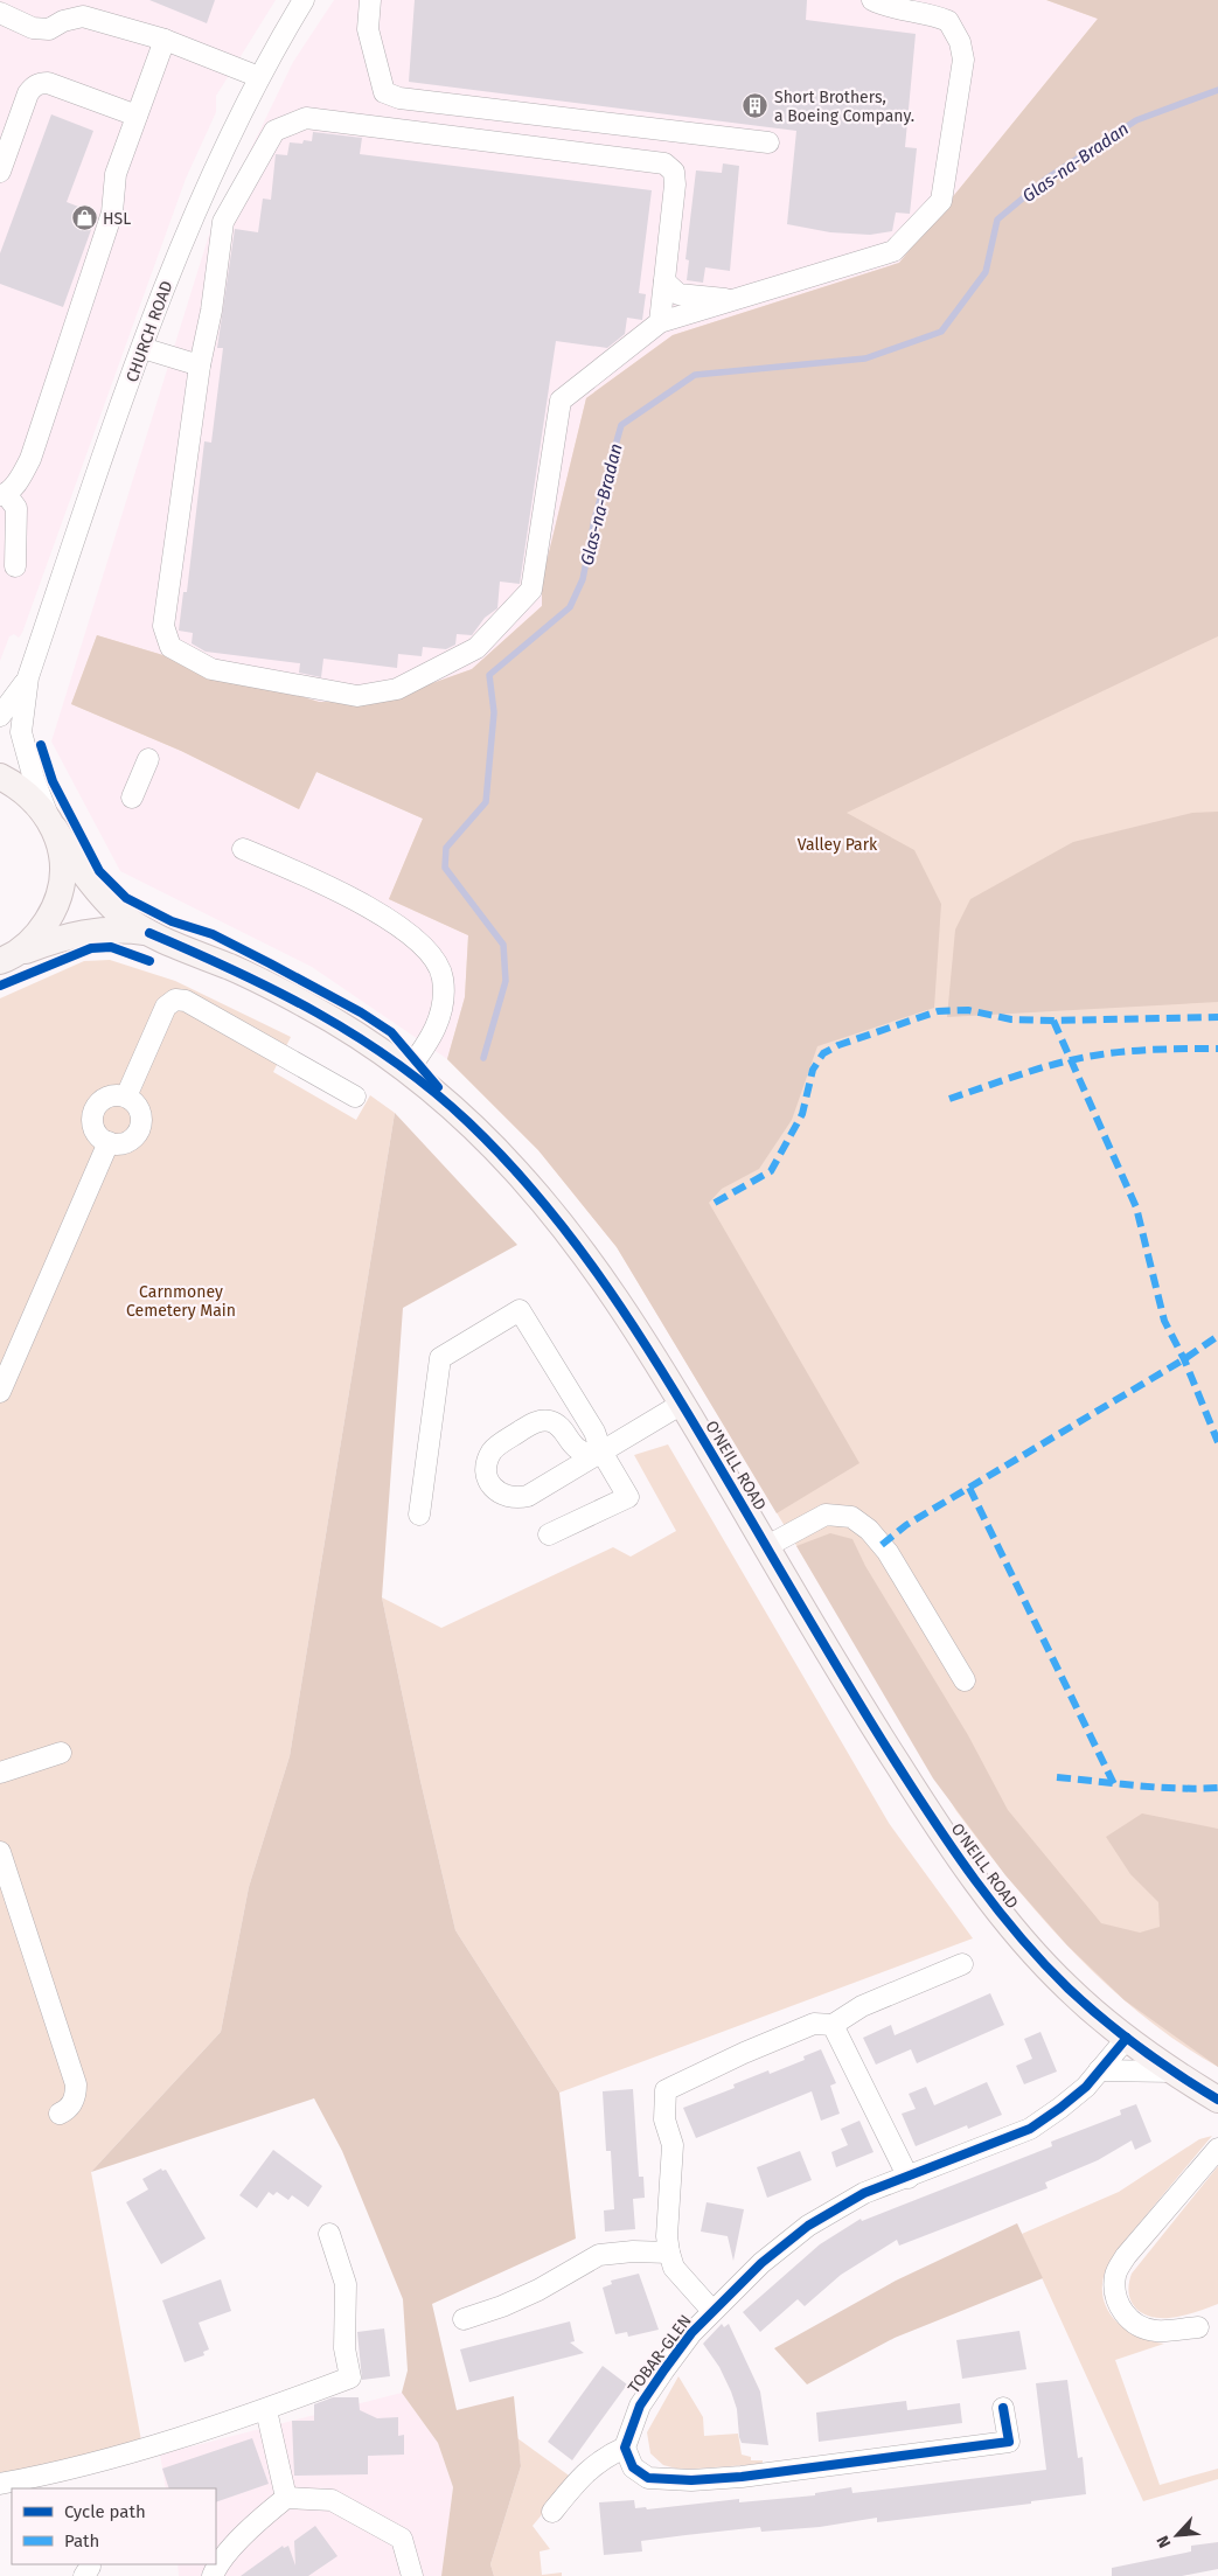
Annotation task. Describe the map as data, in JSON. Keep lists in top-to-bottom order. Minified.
{"streets":{"main road":["O'NEILL ROAD"],"street":["CHURCH ROAD","TOBAR-GLEN"]},"crossings":[["CHURCH ROAD","O'NEILL ROAD"],["O'NEILL ROAD","TOBAR-GLEN"]],"water":["Glas-na-Bradan"],"parks":["Valley Park","Carnmoney Cemetery Main"],"places":{"building":["Short Brothers, a Boeing Company."],"shop":["HSL"]},"legend":["Cycle path","Path"],"north":"bottom left"}
